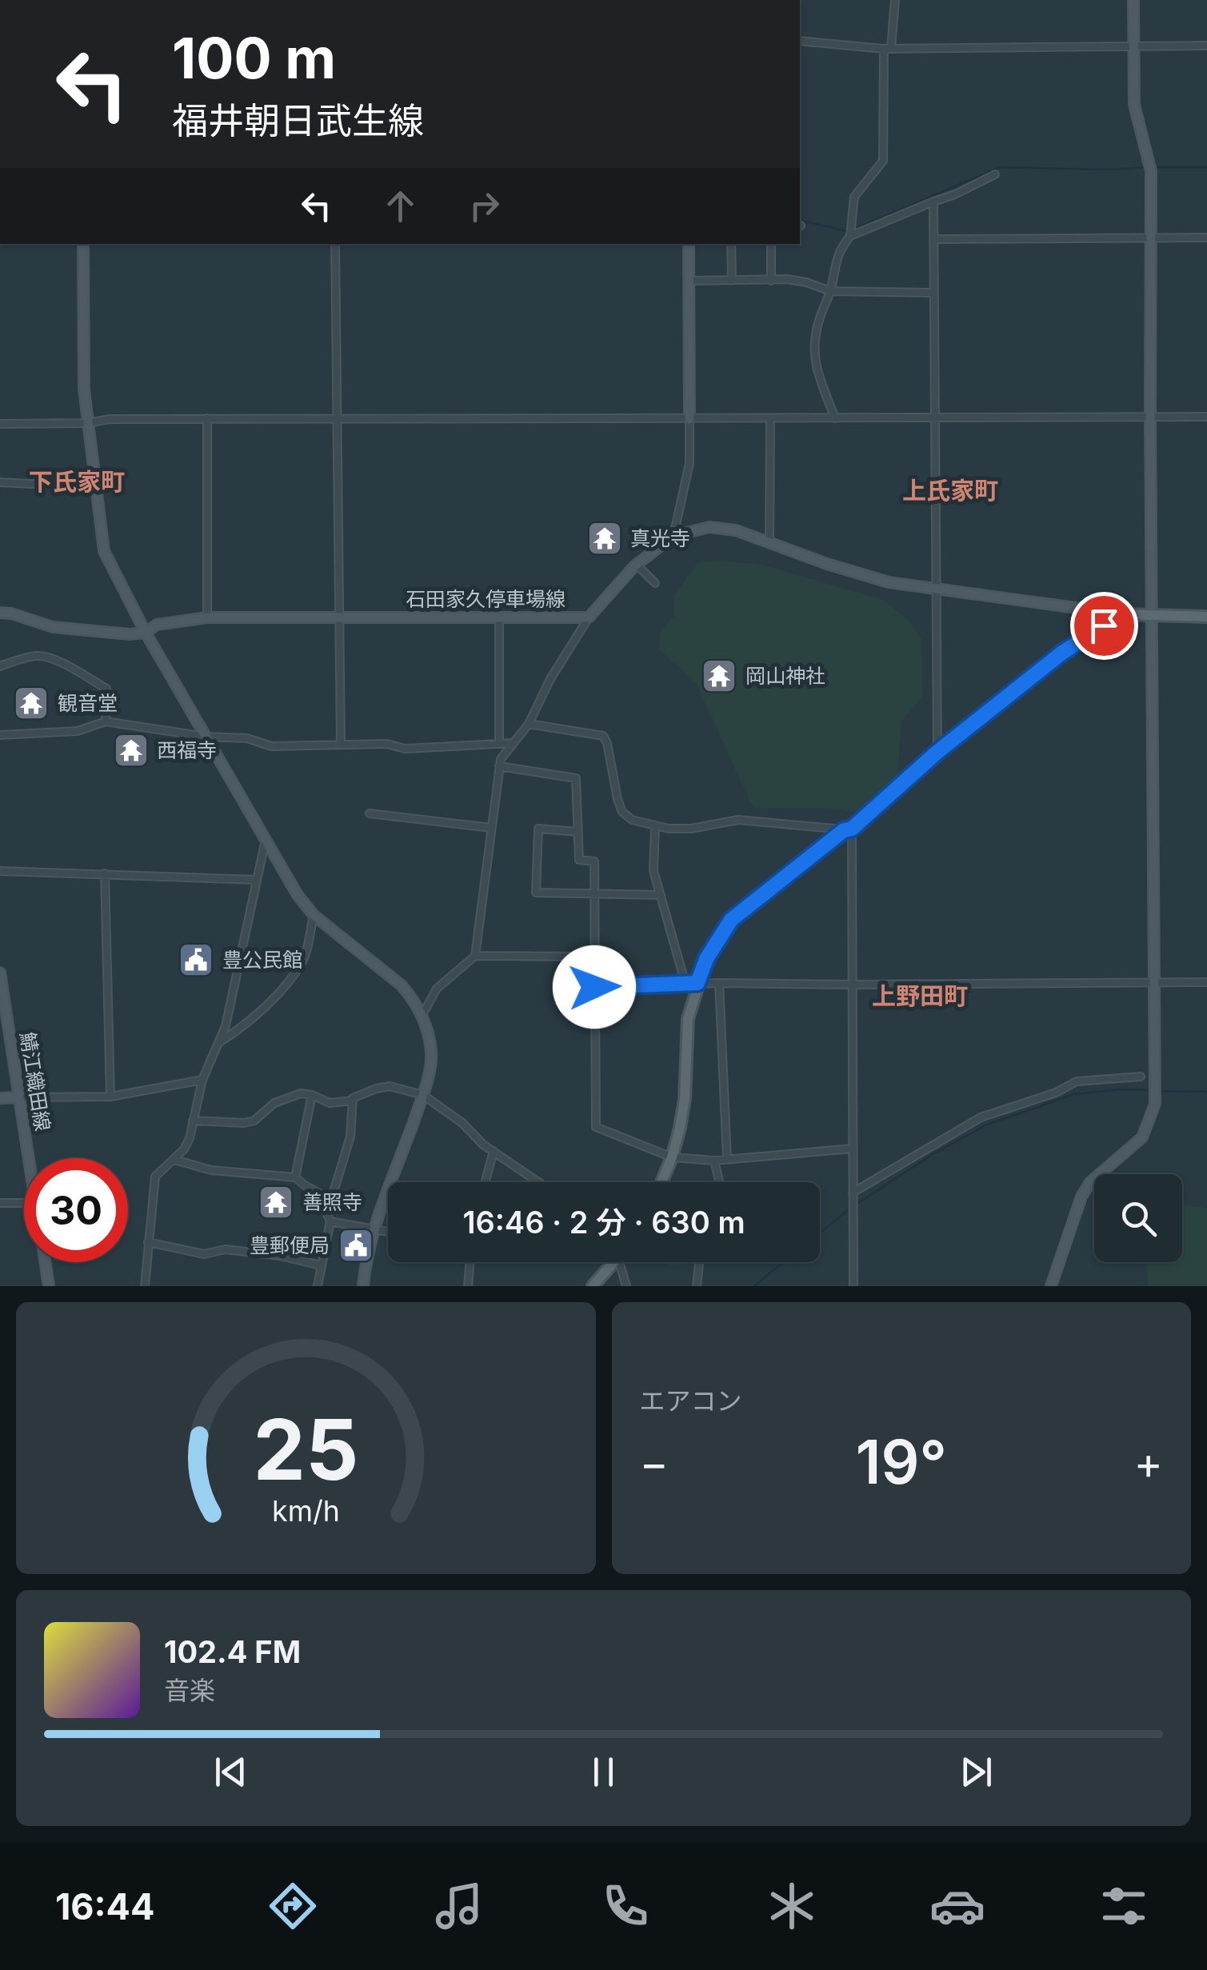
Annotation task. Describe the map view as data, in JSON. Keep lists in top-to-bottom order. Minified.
{"streets":{"street":["石田家久停車場線","鯖江織田線"]},"districts":["下氏家町","上氏家町","上野田町"],"places":{"temple":["真光寺","岡山神社","観音堂","西福寺","善照寺"],"public building":["豊公民館","豊郵便局"]},"page":{"turn":["100 m","福井朝日武生線"],"limit":"30","trip":"16:46 · 2 分 · 630 m","tile":"エアコン","heat":["−","19°","+"],"song":["102.4 FM","音楽"],"tabs":"16:44","gauge":["25","km/h"]}}
